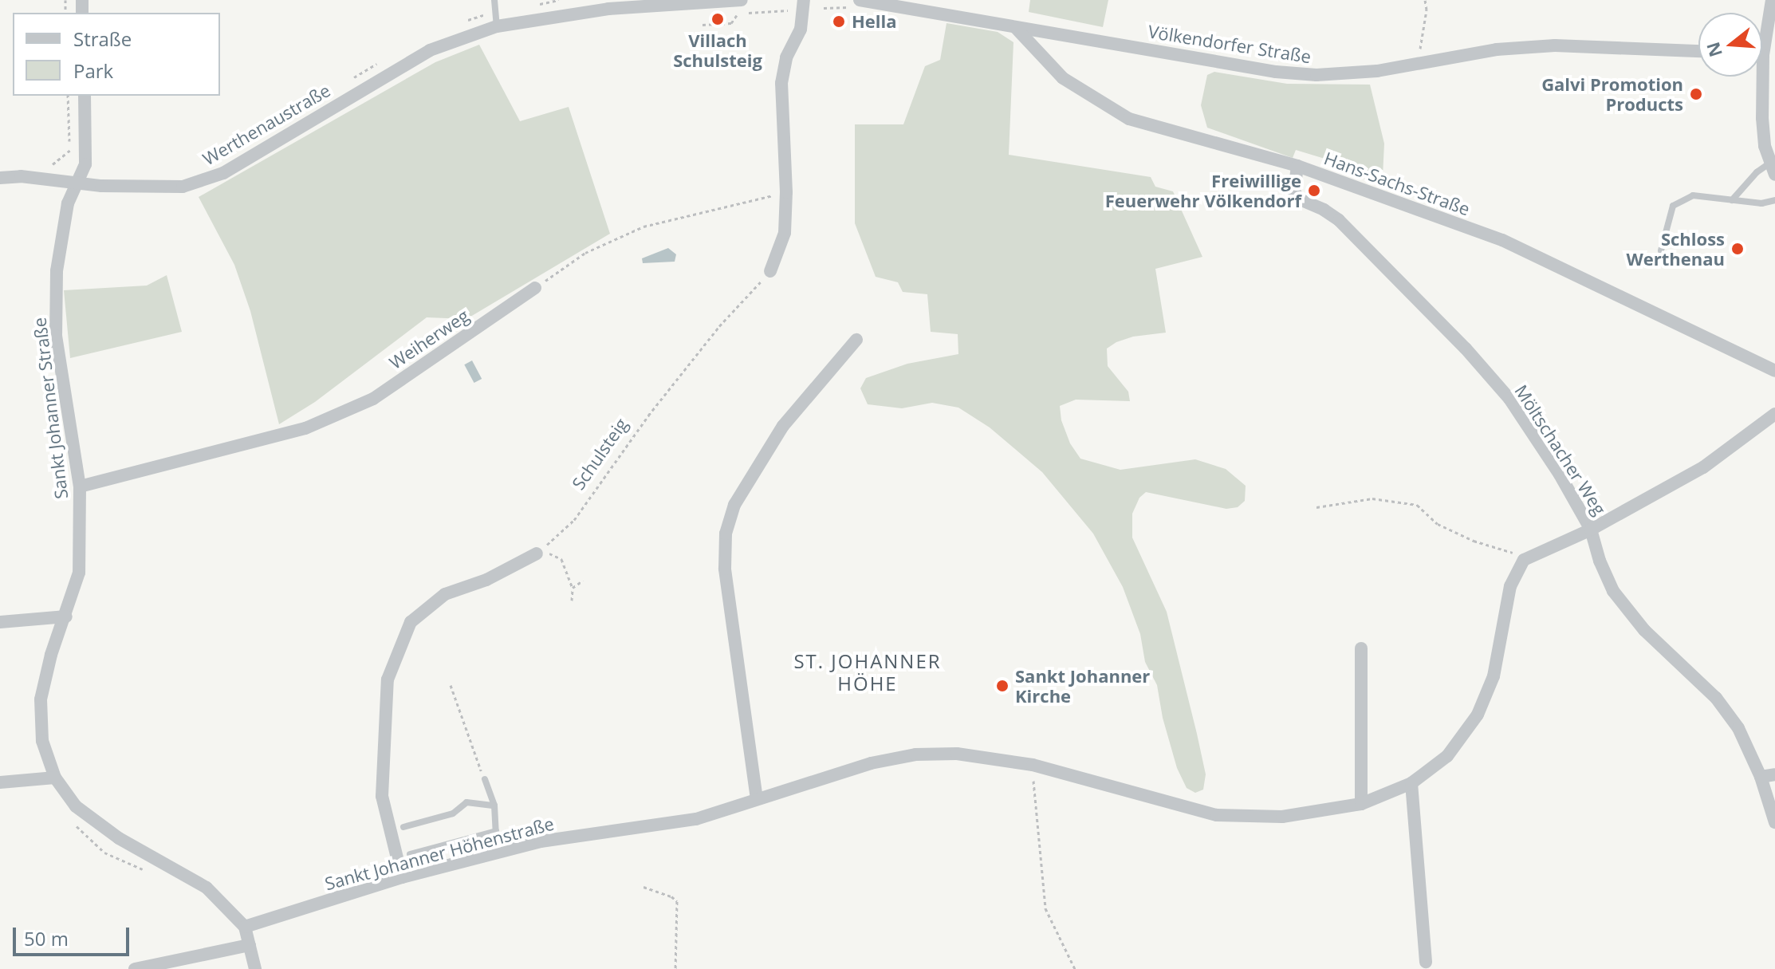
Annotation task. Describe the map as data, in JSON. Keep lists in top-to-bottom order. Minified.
{"streets":{"street":["Völkendorfer Straße","Werthenaustraße","Hans-Sachs-Straße","Weiherweg","Sankt Johanner Straße","Möltschacher Weg","Sankt Johanner Höhenstraße"],"path":["Schulsteig"]},"crossings":[["Völkendorfer Straße","Hans-Sachs-Straße"],["Werthenaustraße","Sankt Johanner Straße"],["Hans-Sachs-Straße","Möltschacher Weg"],["Weiherweg","Sankt Johanner Straße"],["Sankt Johanner Straße","Sankt Johanner Höhenstraße"]],"districts":["ST. JOHANNER HÖHE"],"places":["Villach Schulsteig","Hella","Galvi Promotion Products","Freiwillige Feuerwehr Völkendorf","Schloss Werthenau","Sankt Johanner Kirche"],"legend":["Straße","Park"],"scale_bar":"50 m","north":"left"}
